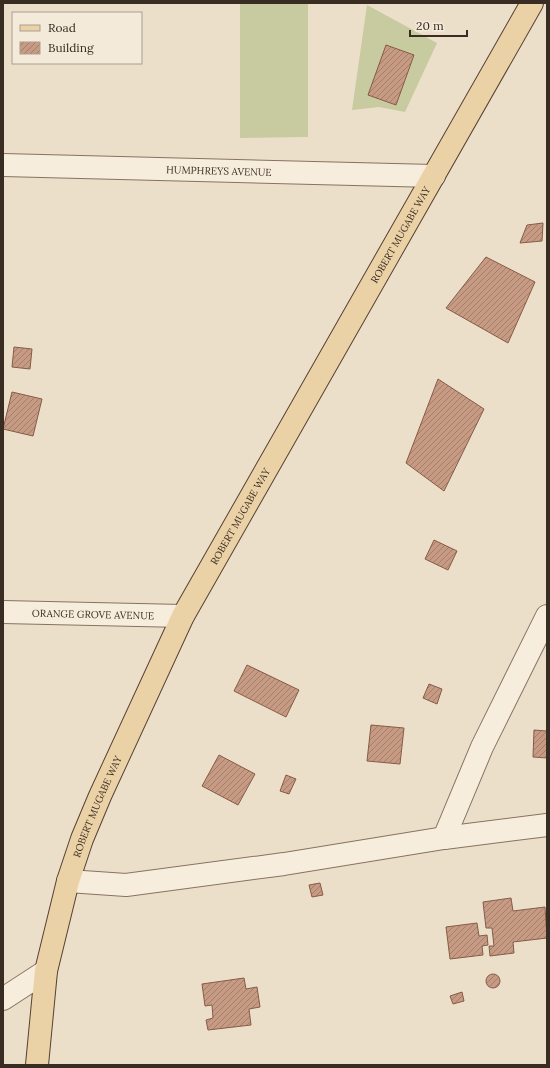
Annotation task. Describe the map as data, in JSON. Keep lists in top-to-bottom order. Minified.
{"streets":{"main road":["ROBERT MUGABE WAY"],"street":["HUMPHREYS AVENUE","ORANGE GROVE AVENUE"]},"crossings":[["HUMPHREYS AVENUE","ROBERT MUGABE WAY"],["ROBERT MUGABE WAY","ORANGE GROVE AVENUE"]],"legend":["Road","Building"],"scale_bar":"20 m"}
